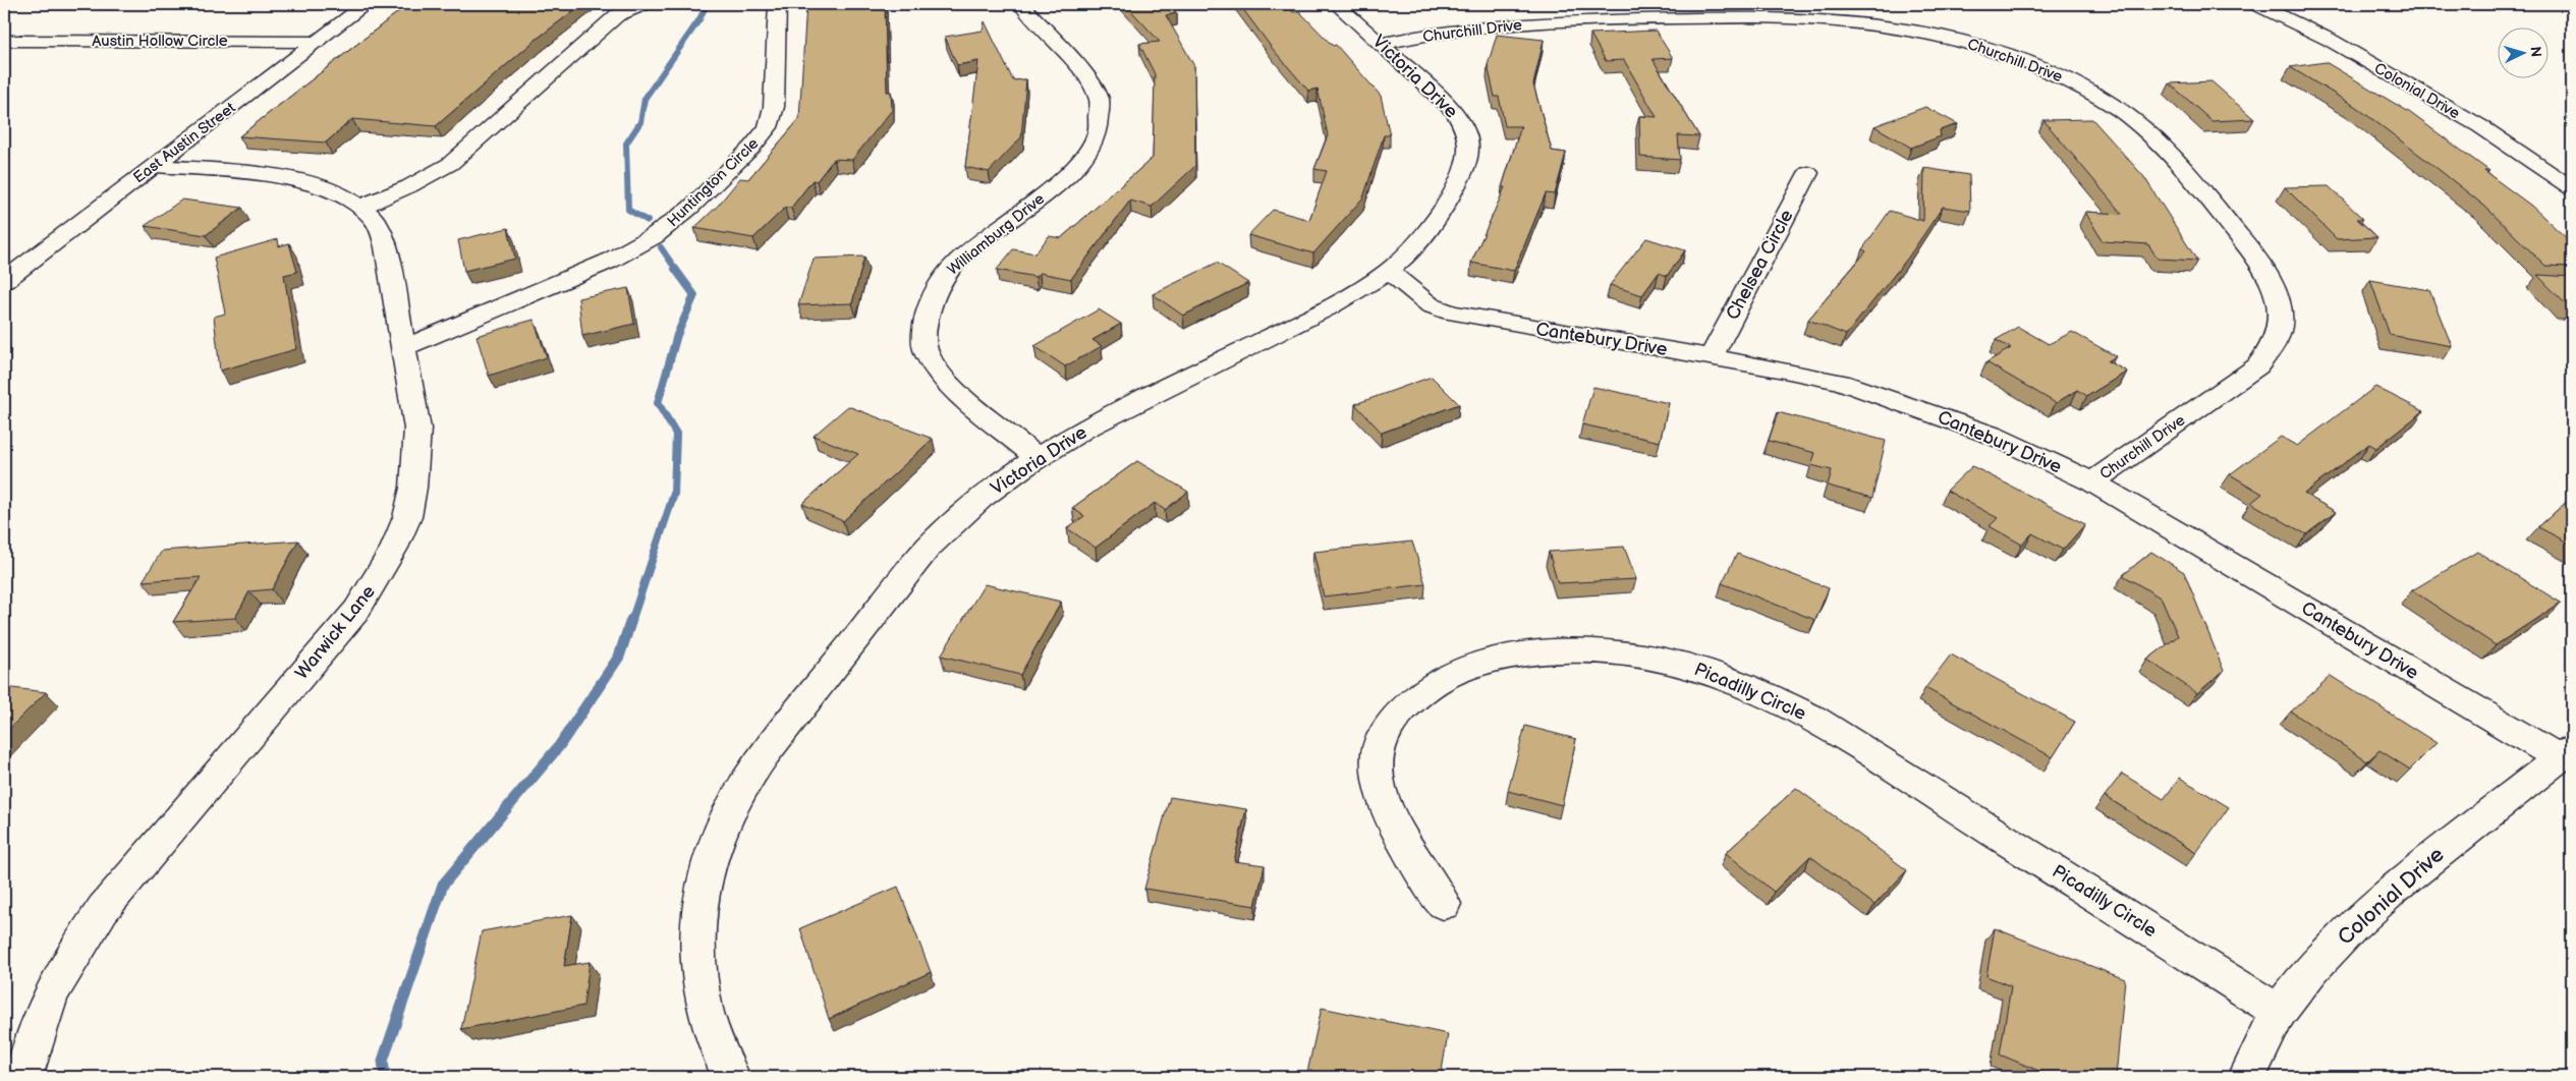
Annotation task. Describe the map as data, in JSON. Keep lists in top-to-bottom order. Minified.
{"streets":{"street":["Churchill Drive","Austin Hollow Circle","Victoria Drive","Colonial Drive","East Austin Street","Huntington Circle","Williamburg Drive","Chelsea Circle","Cantebury Drive","Warwick Lane","Picadilly Circle"]},"crossings":[["Churchill Drive","Victoria Drive"],["Churchill Drive","Cantebury Drive"],["Austin Hollow Circle","East Austin Street"],["Victoria Drive","Williamburg Drive"],["Victoria Drive","Cantebury Drive"],["Colonial Drive","Cantebury Drive"],["Colonial Drive","Picadilly Circle"],["East Austin Street","Warwick Lane"],["Huntington Circle","Warwick Lane"],["Chelsea Circle","Cantebury Drive"]],"north":"right"}
